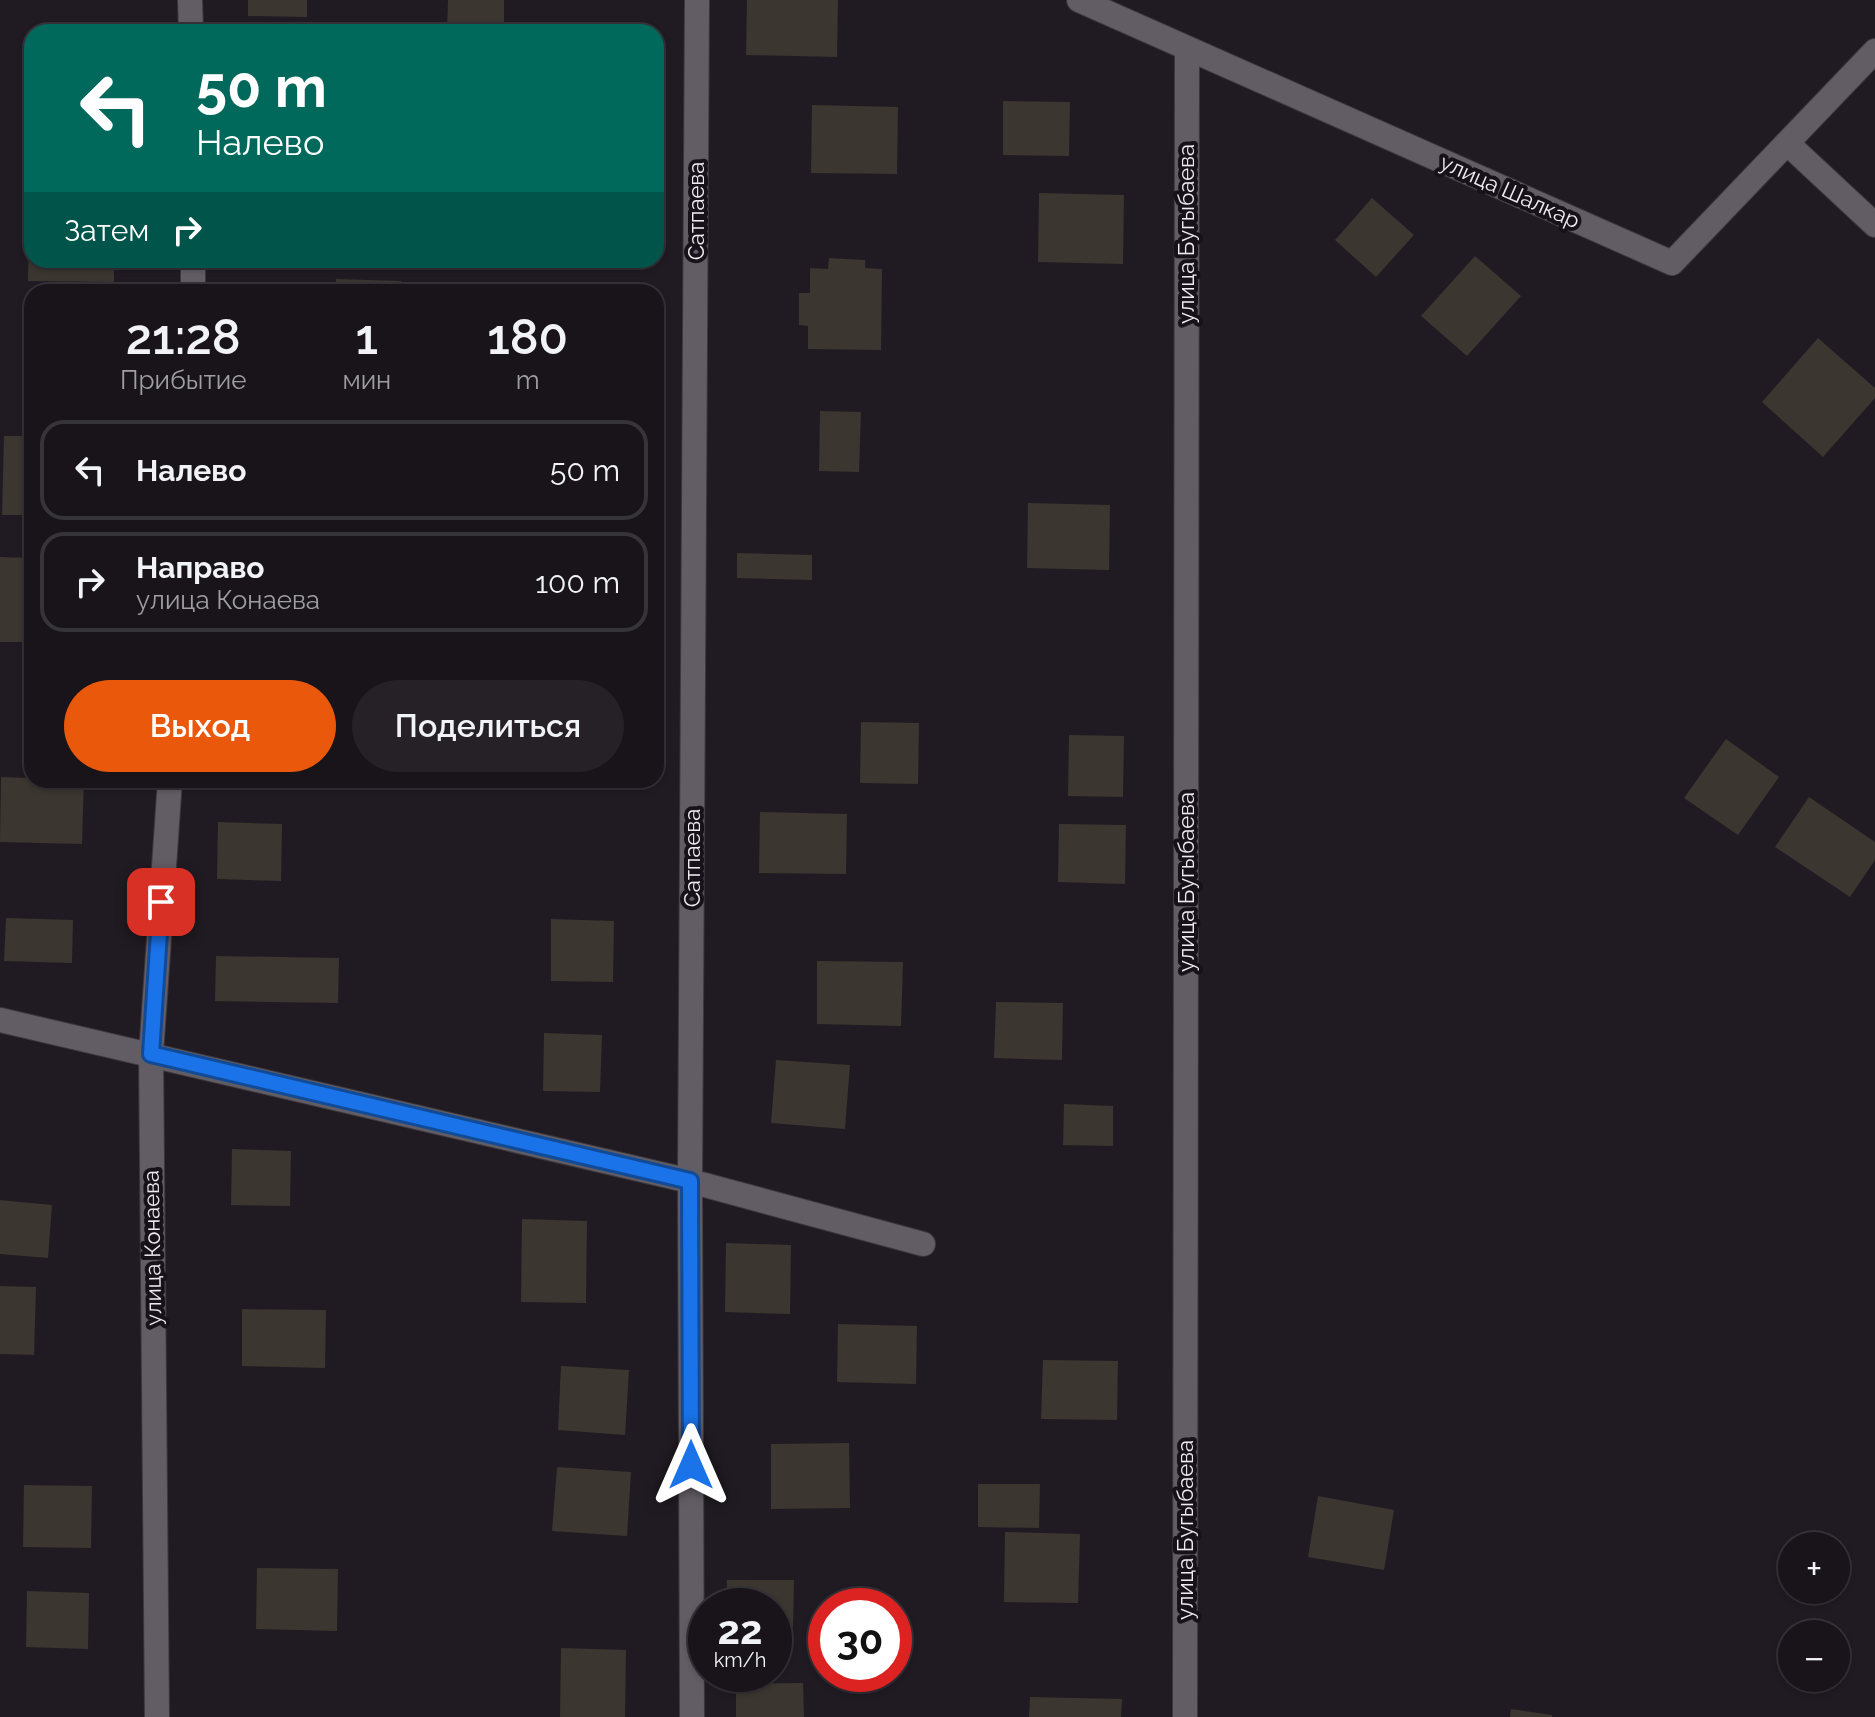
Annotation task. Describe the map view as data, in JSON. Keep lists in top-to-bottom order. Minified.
{"streets":{"street":["улица Шалкар","Сатпаева","улица Бугыбаева","улица Конаева"]},"crossings":[["улица Шалкар","улица Бугыбаева"]],"page":{"turn":["50 m","Налево"],"then":"Затем","eta":["21:28","Прибытие","1","мин","180","m"],"list":[{"name":"Налево","value":"50 m"},{"name":"Направо","note":"улица Конаева","value":"100 m"}],"buttons":["Выход","Поделиться"],"map_buttons":["+","−"],"speed":"22 km/h","limit":"30"}}
